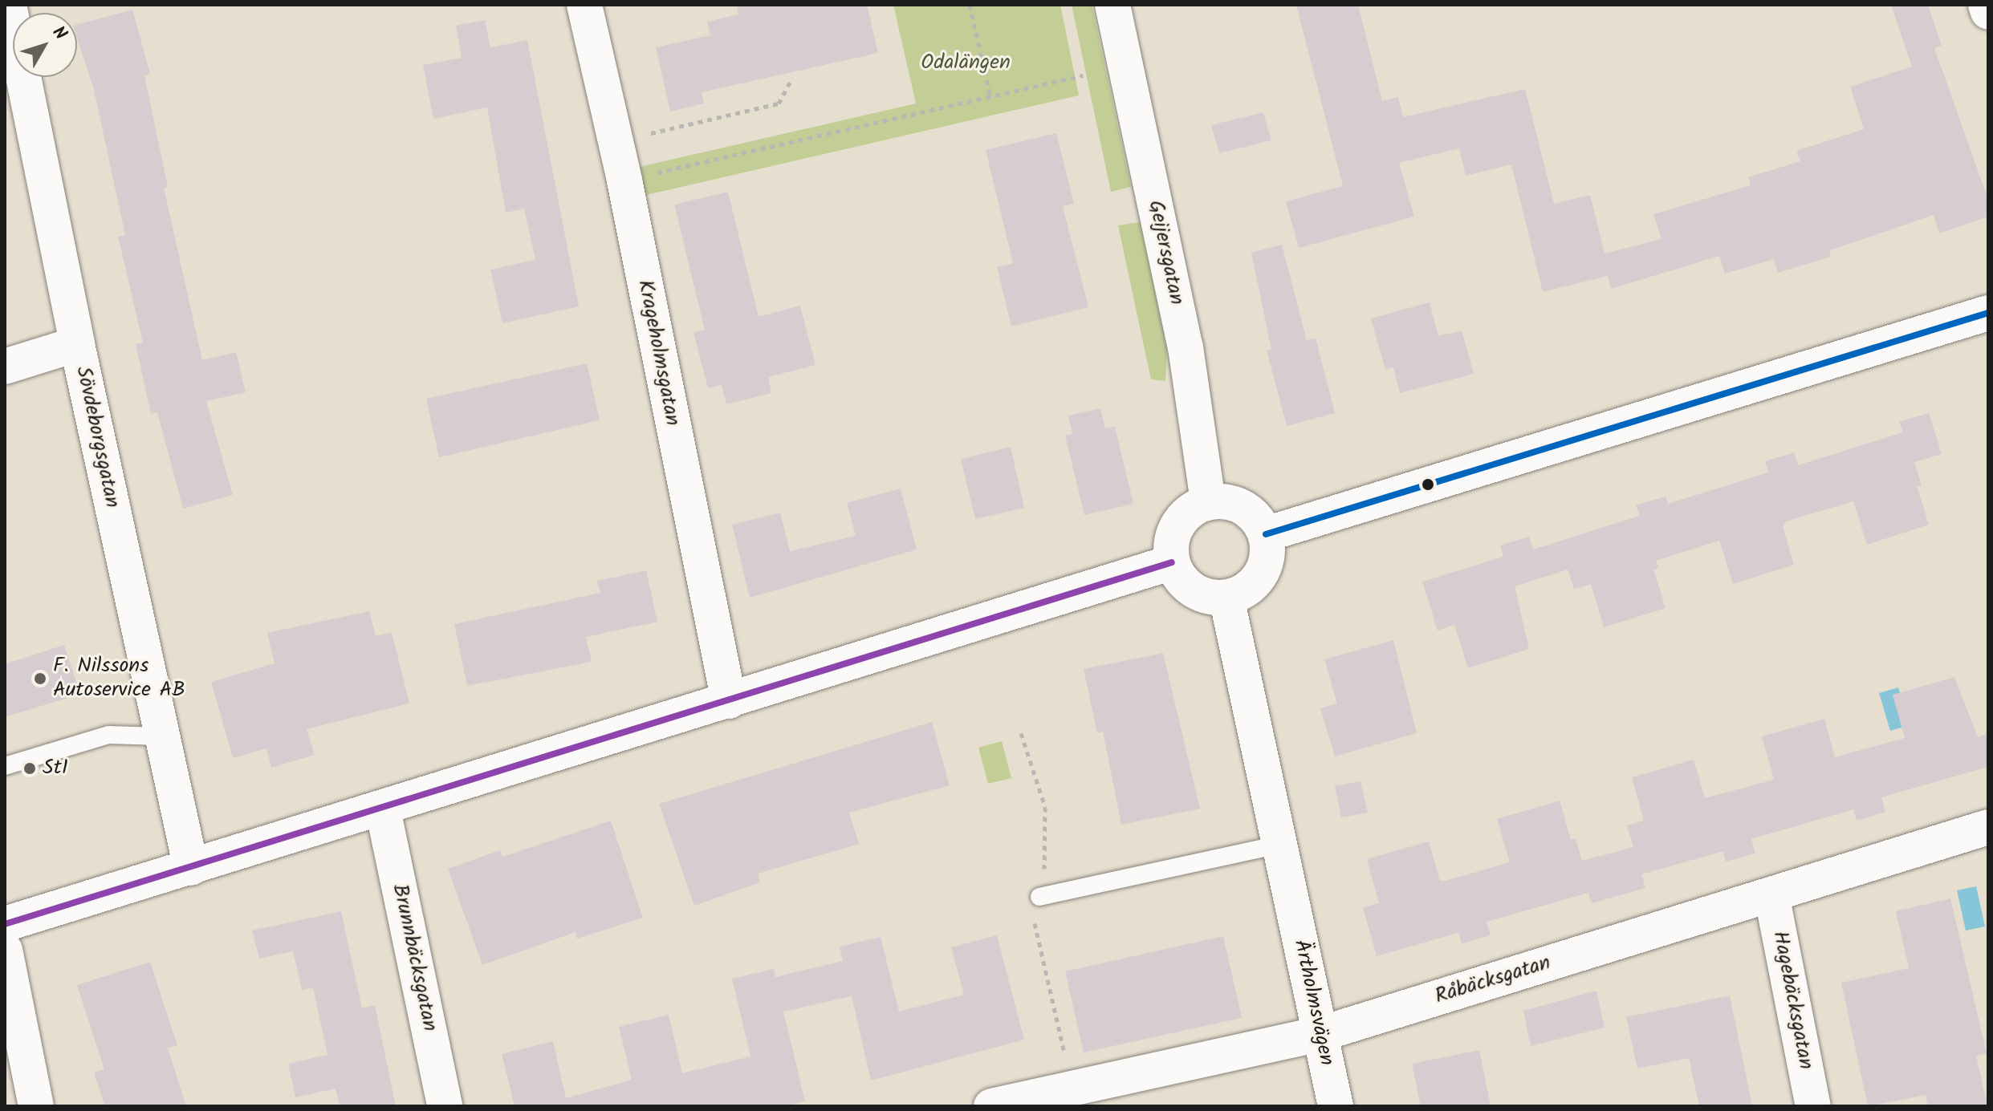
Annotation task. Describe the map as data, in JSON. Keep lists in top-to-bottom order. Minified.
{"streets":{"street":["Geijersgatan","Krageholmsgatan","Sövdeborgsgatan","Brunnbäcksgatan","Råbäcksgatan","Hagebäcksgatan","Ärtholmsvägen"]},"crossings":[["Geijersgatan","Ärtholmsvägen"],["Råbäcksgatan","Hagebäcksgatan"],["Råbäcksgatan","Ärtholmsvägen"]],"parks":["Odalängen"],"places":["F. Nilssons Autoservice AB","St1"],"north":"top right"}
